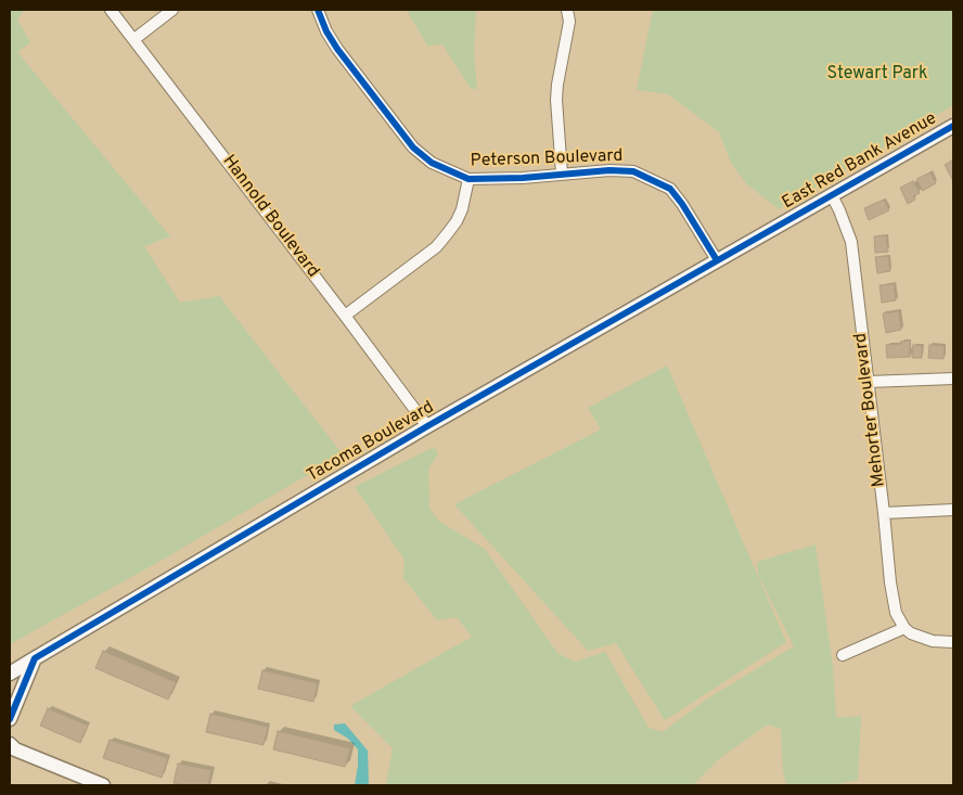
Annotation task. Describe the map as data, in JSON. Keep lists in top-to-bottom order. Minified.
{"streets":{"street":["Peterson Boulevard","East Red Bank Avenue","Hannold Boulevard","Mehorter Boulevard","Tacoma Boulevard"]},"crossings":[["Peterson Boulevard","Tacoma Boulevard"],["East Red Bank Avenue","Mehorter Boulevard"],["East Red Bank Avenue","Tacoma Boulevard"],["Hannold Boulevard","Tacoma Boulevard"]],"parks":["Stewart Park"]}
